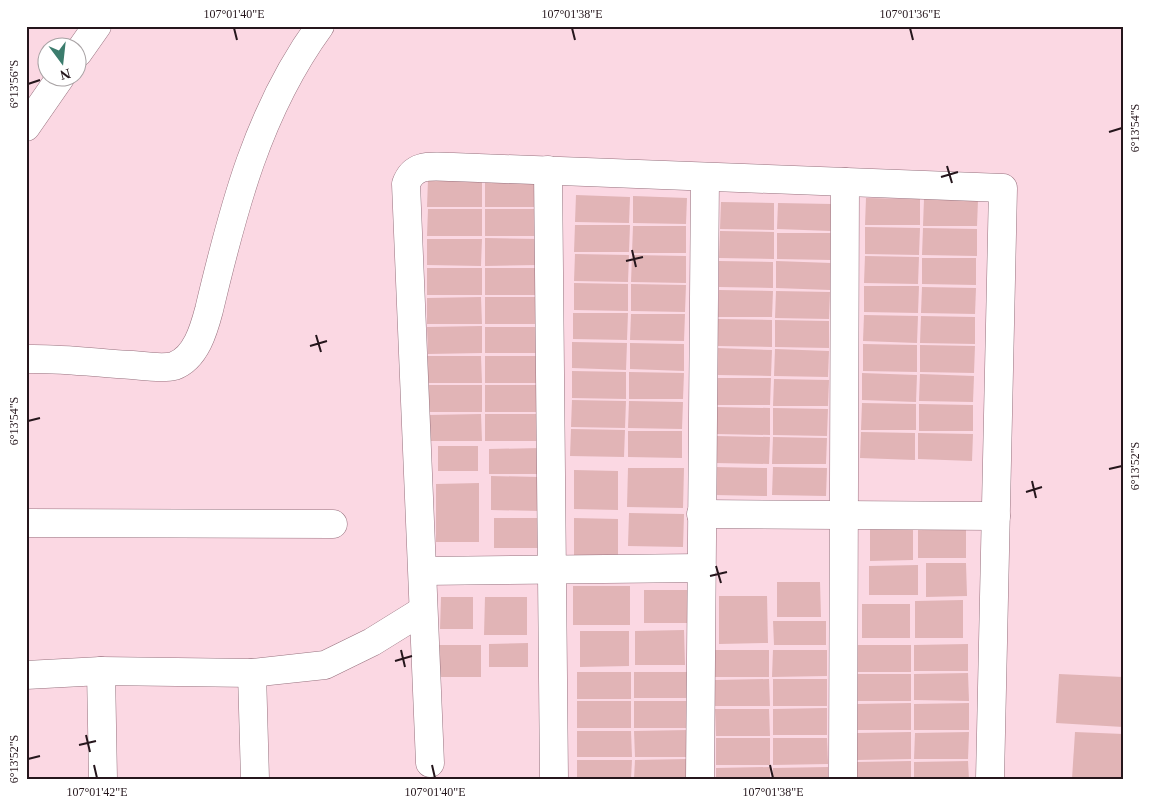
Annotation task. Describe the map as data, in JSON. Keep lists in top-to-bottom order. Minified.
{"north":"bottom","coordinates":["107°01'40\"E","107°01'38\"E","107°01'36\"E","6°13'56\"S","6°13'54\"S","6°13'52\"S","107°01'42\"E"]}
